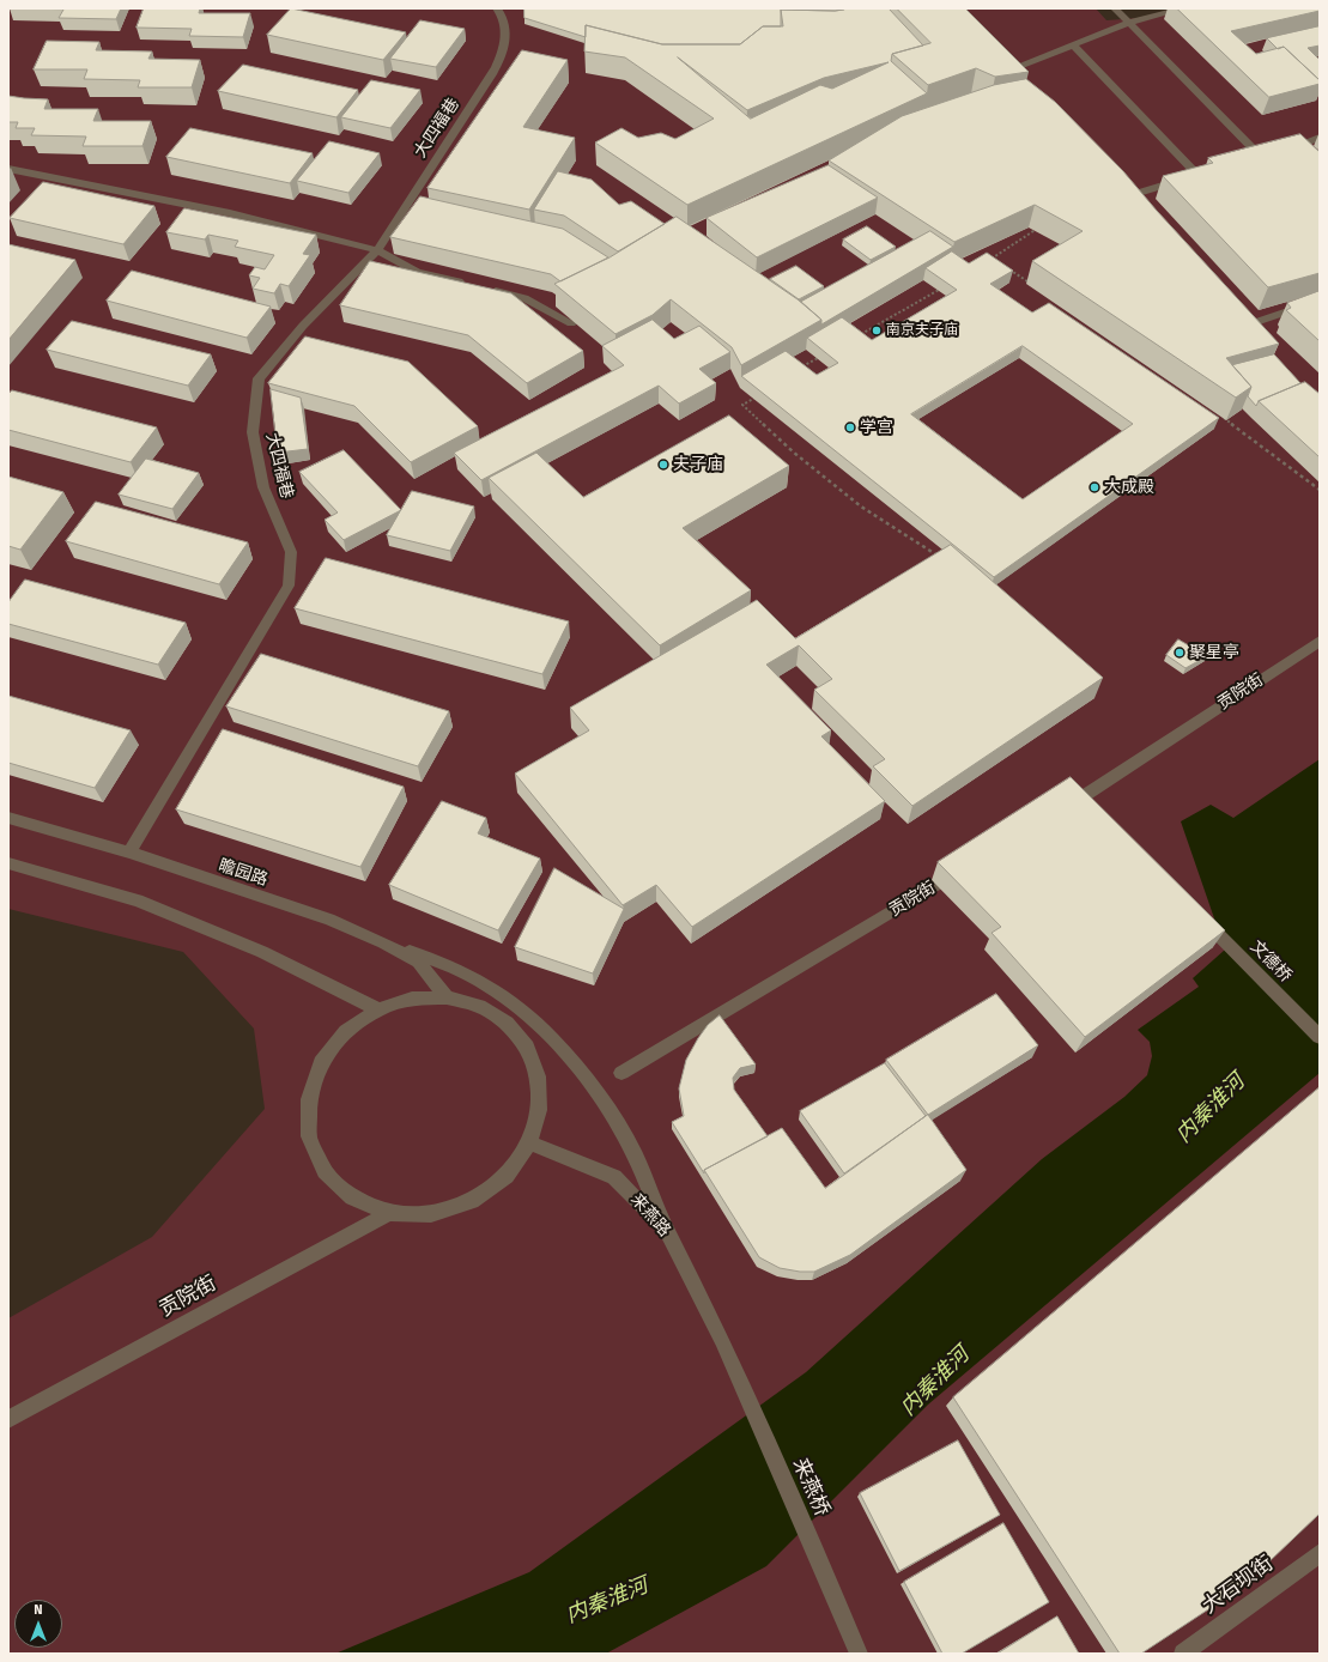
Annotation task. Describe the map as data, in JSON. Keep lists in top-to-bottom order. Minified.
{"streets":{"street":["大四福巷","贡院街","瞻园路","文德桥","来燕路","来燕桥","大石坝街"]},"crossings":[["大四福巷","瞻园路"],["来燕路","来燕桥"]],"water":["内秦淮河"],"places":["南京夫子庙","学宫","夫子庙","大成殿","聚星亭"],"north":"top"}
